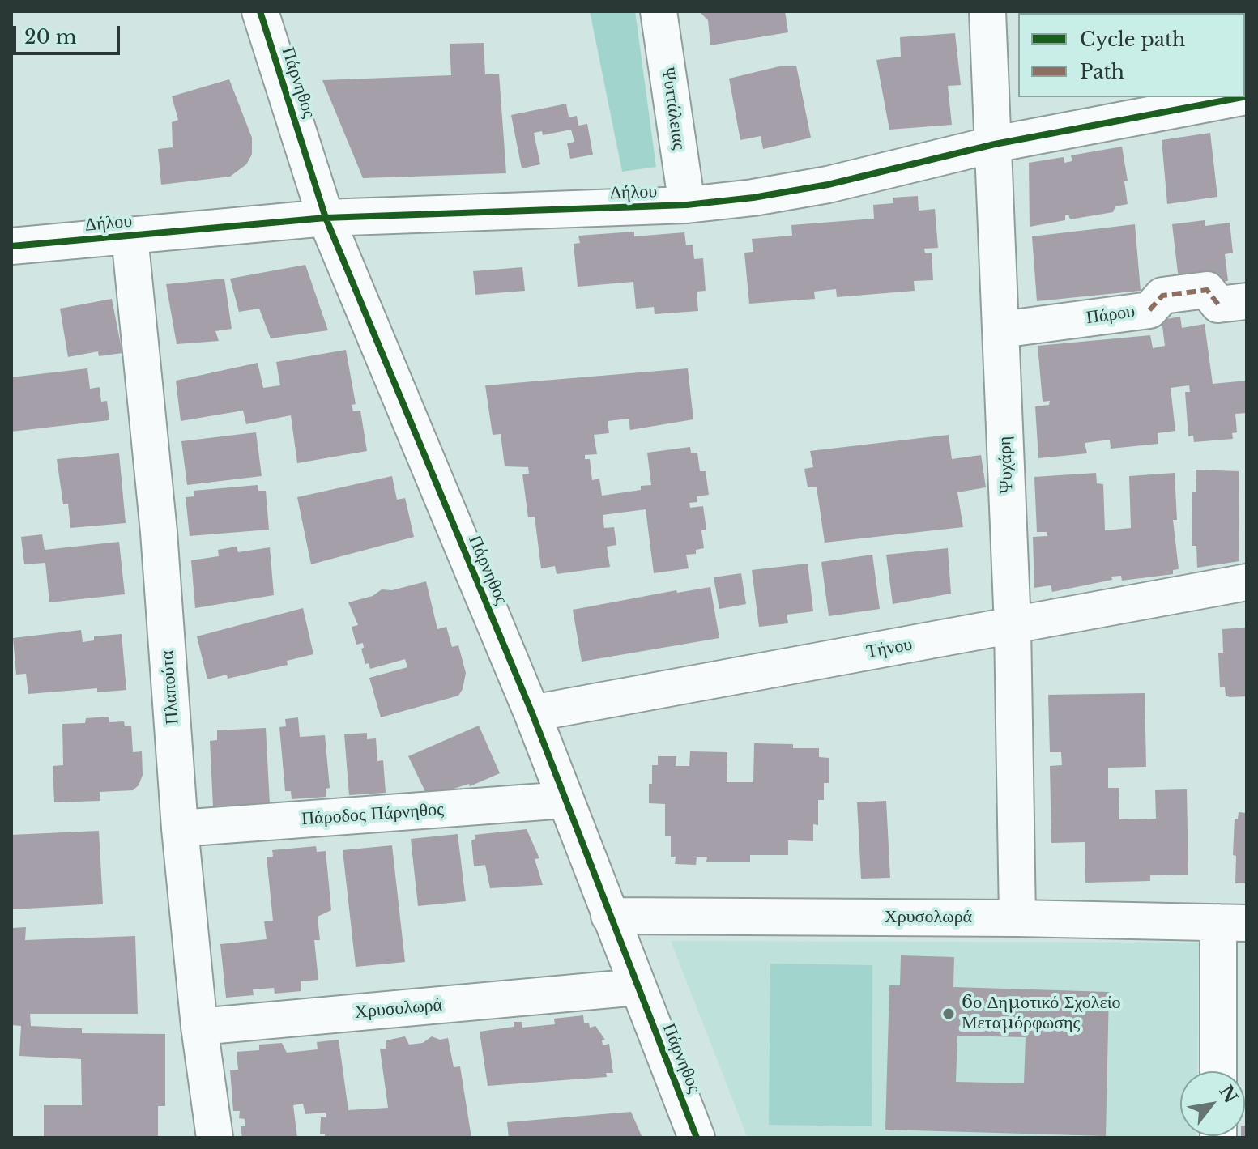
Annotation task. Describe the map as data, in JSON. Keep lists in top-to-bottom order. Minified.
{"streets":{"street":["Πάρνηθος","Ψυττάλειας","Δήλου","Πάρου","Ψυχάρη","Τήνου","Πλαπούτα","Πάροδος Πάρνηθος","Χρυσολωρά"]},"crossings":[["Πάρνηθος","Δήλου"],["Πάρνηθος","Τήνου"],["Πάρνηθος","Πάροδος Πάρνηθος"],["Πάρνηθος","Χρυσολωρά"],["Ψυττάλειας","Δήλου"],["Δήλου","Ψυχάρη"],["Δήλου","Πλαπούτα"],["Πάρου","Ψυχάρη"],["Ψυχάρη","Τήνου"],["Ψυχάρη","Χρυσολωρά"],["Πλαπούτα","Πάροδος Πάρνηθος"],["Πλαπούτα","Χρυσολωρά"]],"places":["6ο Δημοτικό Σχολείο Μεταμόρφωσης"],"legend":["Cycle path","Path"],"scale_bar":"20 m","north":"top right"}
